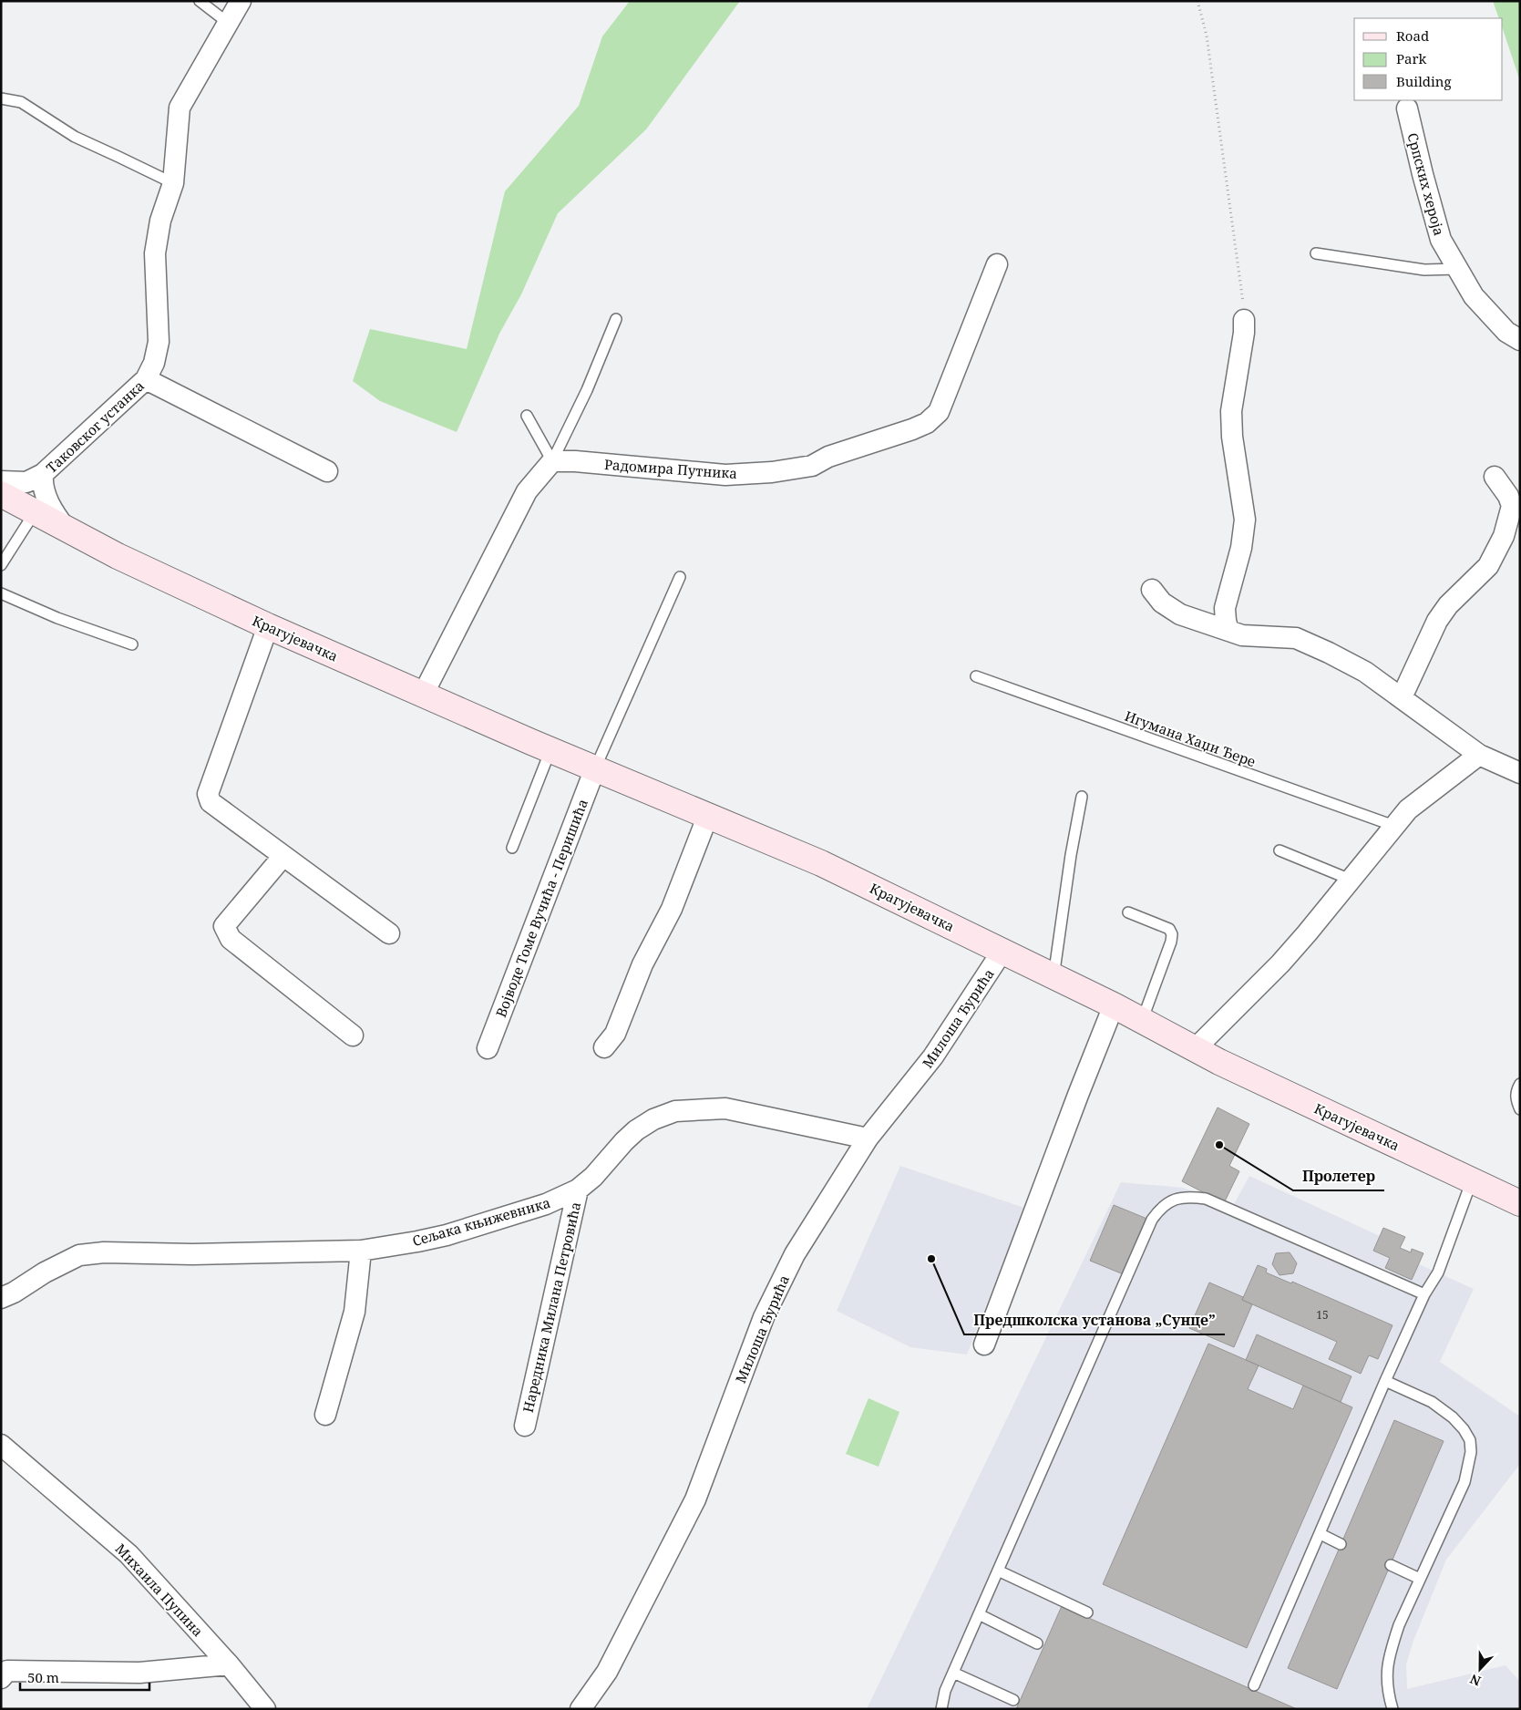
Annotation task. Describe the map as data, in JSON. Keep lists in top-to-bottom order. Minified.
{"streets":{"main road":["Крагујевачка"],"street":["Српских хероја","Таковског устанка","Радомира Путника","Војводе Томе Вучића - Перишића","Милоша Ђурића","Сељака књижевника","Наредника Милана Петровића","Михаила Пупина"],"lane":["Игумана Хаџи Ђере"]},"crossings":[["Крагујевачка","Војводе Томе Вучића - Перишића"],["Крагујевачка","Милоша Ђурића"],["Милоша Ђурића","Сељака књижевника"],["Сељака књижевника","Наредника Милана Петровића"]],"places":["Пролетер","Предшколска установа „Сунце”"],"house_numbers":["15"],"legend":["Road","Park","Building"],"scale_bar":"50 m","north":"bottom"}
